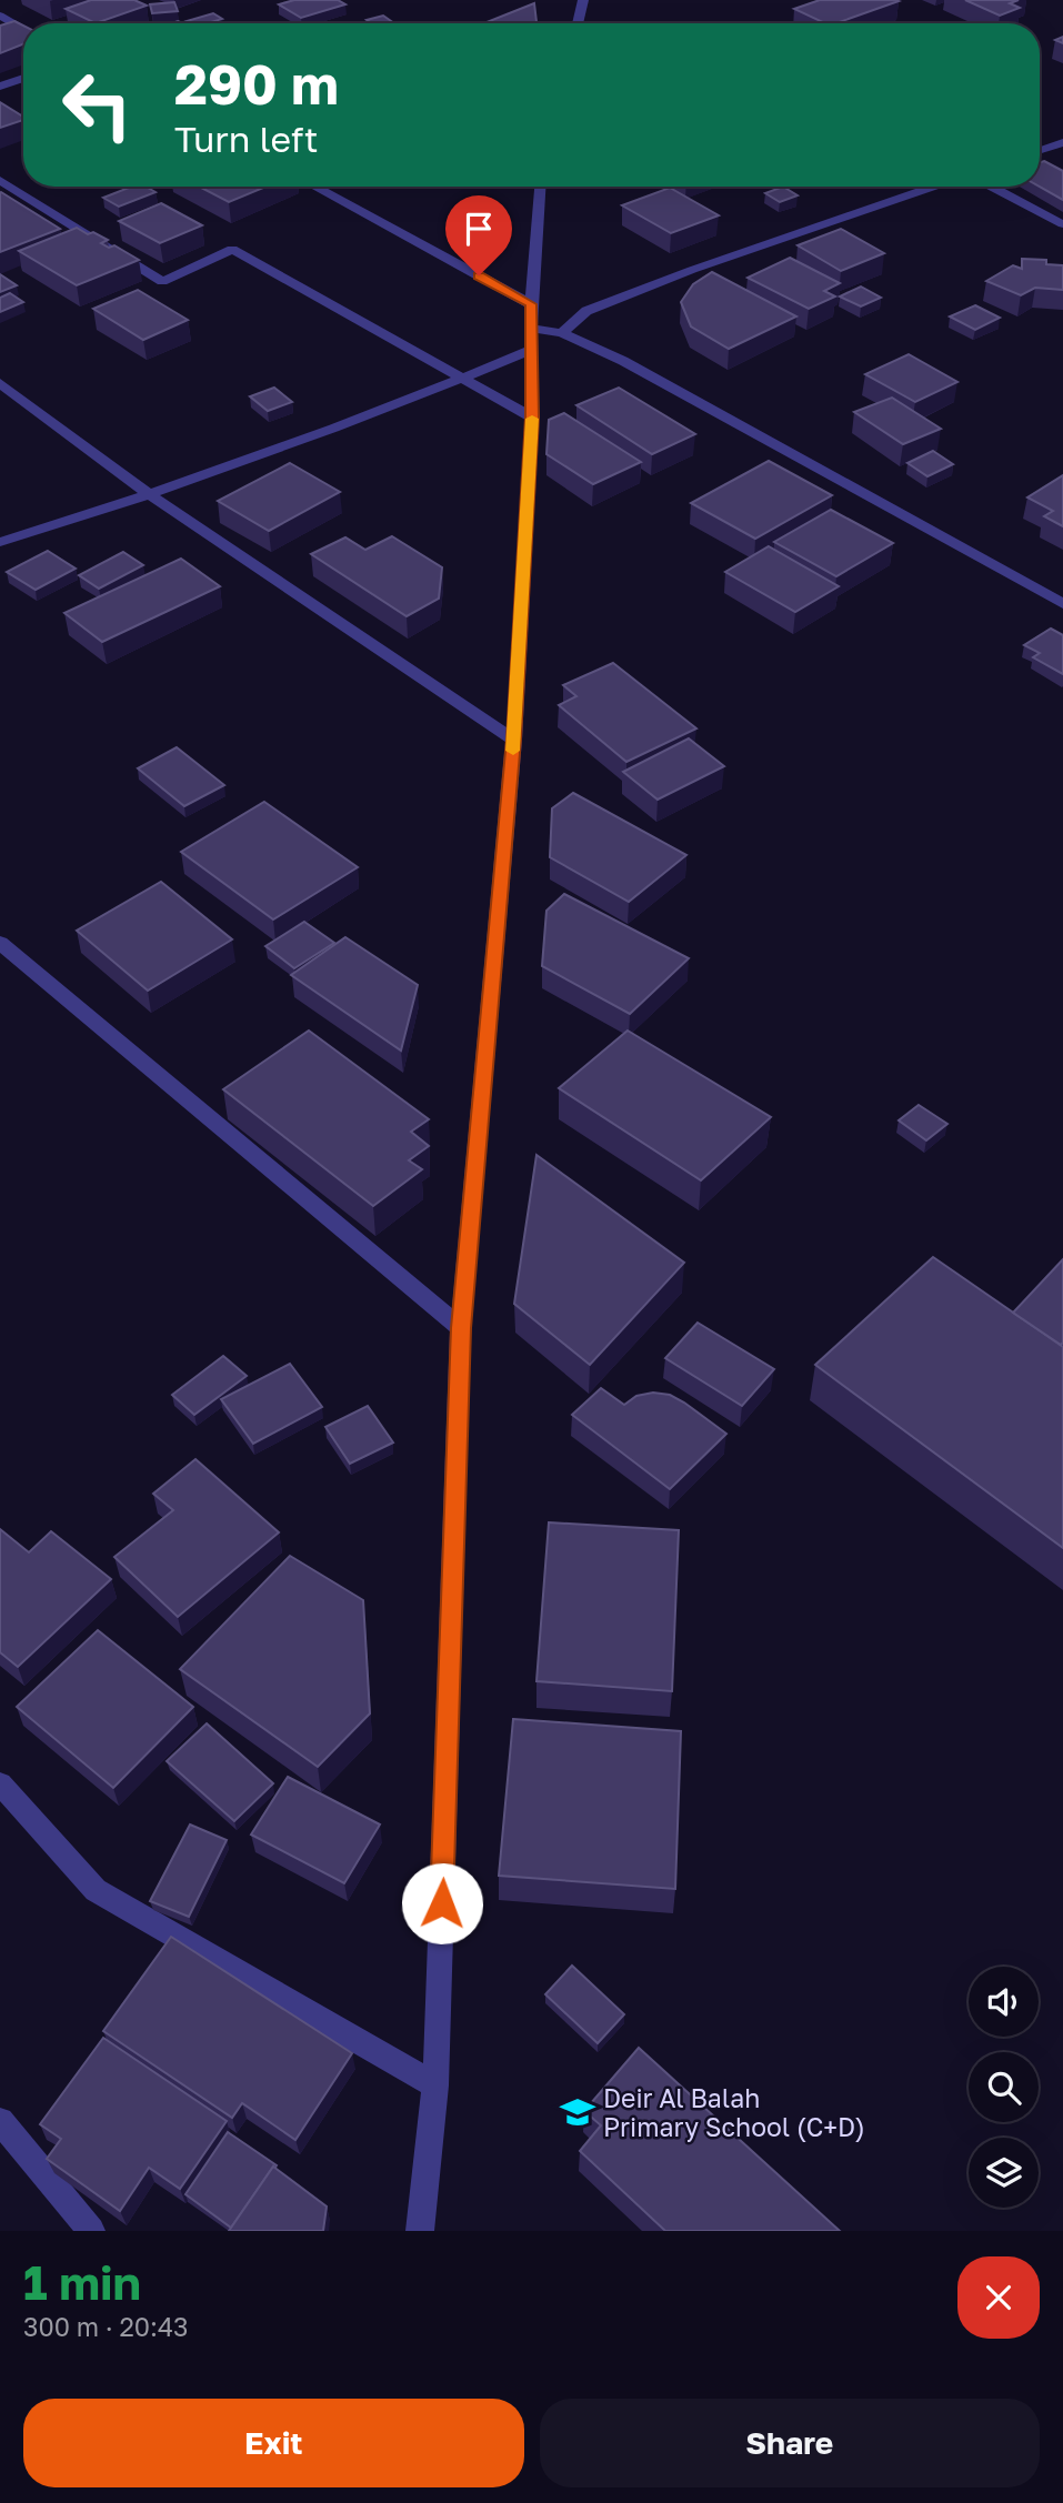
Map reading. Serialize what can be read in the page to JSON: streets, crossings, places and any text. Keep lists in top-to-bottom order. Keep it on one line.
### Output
{"places":{"school or university":["Deir Al Balah Primary School (C+D)"]},"page":{"turn":["290 m","Turn left"],"heading":["1 min","300 m · 20:43"],"buttons":["Exit","Share"]}}
